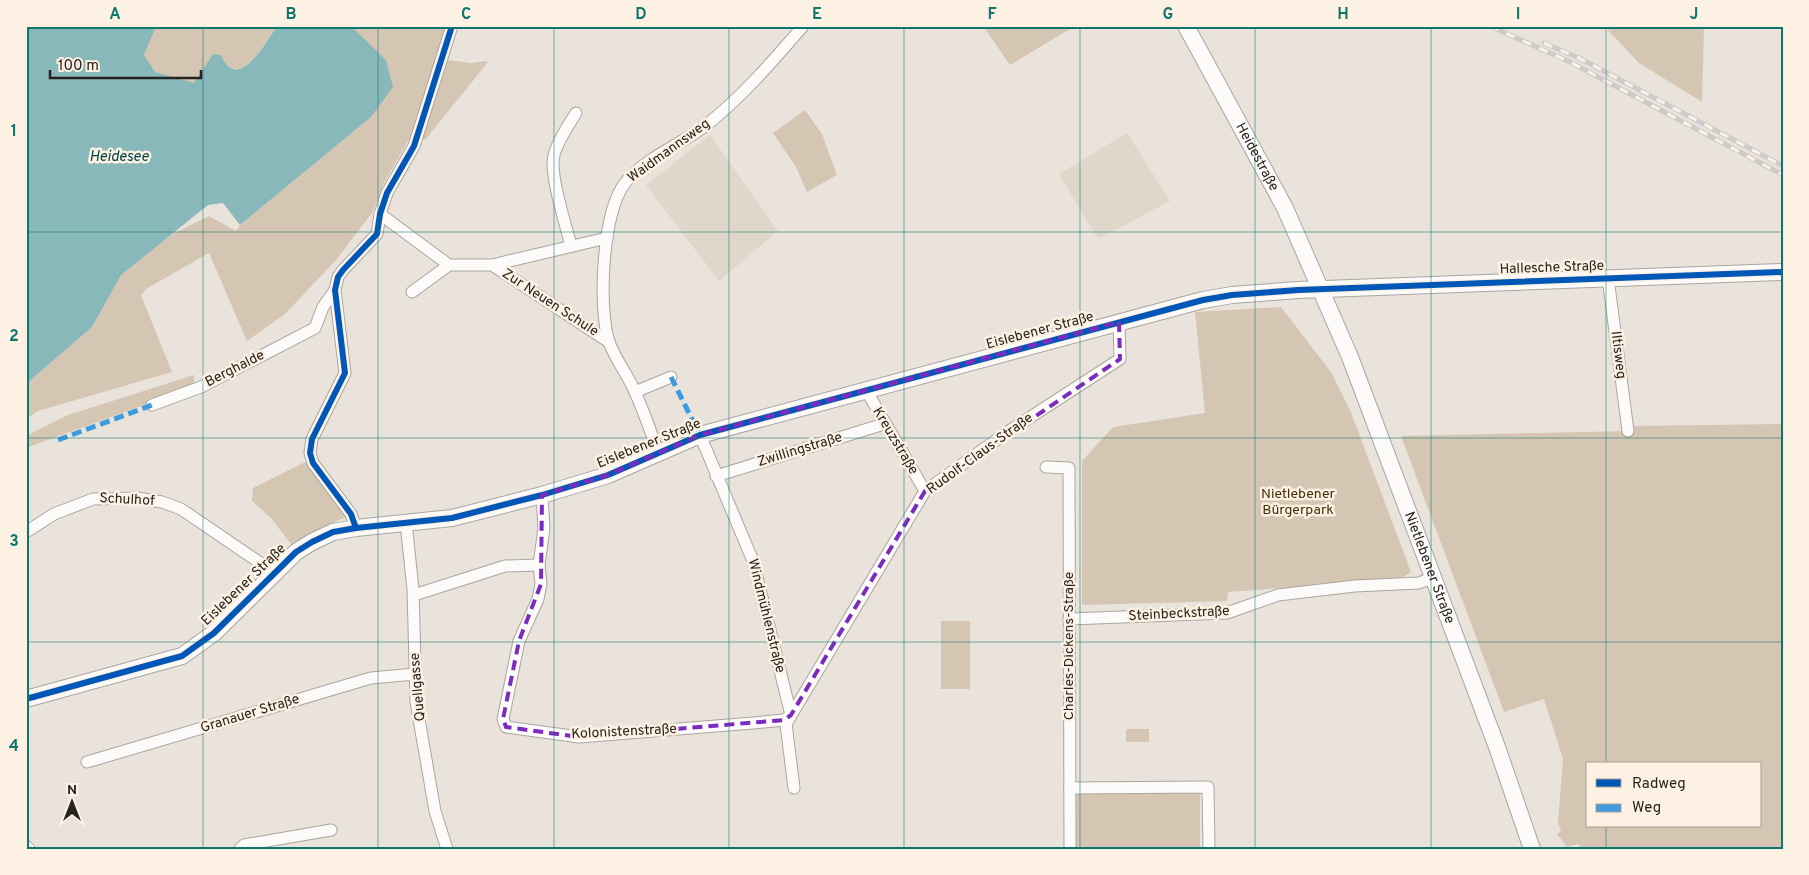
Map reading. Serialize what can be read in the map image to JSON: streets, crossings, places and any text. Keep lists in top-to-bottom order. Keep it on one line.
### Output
{"streets":{"street":["Waidmannsweg","Heidestraße","Hallesche Straße","Zur Neuen Schule","Eislebener Straße","Iltisweg","Berghalde","Kreuzstraße","Zwillingstraße","Rudolf-Claus-Straße","Schulhof","Nietlebener Straße","Steinbeckstraße","Windmühlenstraße","Charles-Dickens-Straße","Quellgasse","Granauer Straße","Kolonistenstraße"]},"crossings":[["Waidmannsweg","Zur Neuen Schule"],["Waidmannsweg","Eislebener Straße"],["Heidestraße","Hallesche Straße"],["Heidestraße","Eislebener Straße"],["Heidestraße","Nietlebener Straße"],["Hallesche Straße","Eislebener Straße"],["Hallesche Straße","Iltisweg"],["Hallesche Straße","Nietlebener Straße"],["Eislebener Straße","Kreuzstraße"],["Eislebener Straße","Rudolf-Claus-Straße"],["Eislebener Straße","Schulhof"],["Eislebener Straße","Nietlebener Straße"],["Eislebener Straße","Windmühlenstraße"],["Eislebener Straße","Quellgasse"],["Kreuzstraße","Zwillingstraße"],["Kreuzstraße","Rudolf-Claus-Straße"],["Zwillingstraße","Windmühlenstraße"],["Rudolf-Claus-Straße","Windmühlenstraße"],["Rudolf-Claus-Straße","Kolonistenstraße"],["Nietlebener Straße","Steinbeckstraße"],["Steinbeckstraße","Charles-Dickens-Straße"],["Windmühlenstraße","Kolonistenstraße"],["Quellgasse","Granauer Straße"]],"water":["Heidesee"],"parks":["Nietlebener Bürgerpark"],"legend":["Radweg","Weg"],"scale_bar":"100 m","north":"top","grid":{"columns":["A","B","C","D","E","F","G","H","I","J"],"rows":["1","2","3","4"]}}
